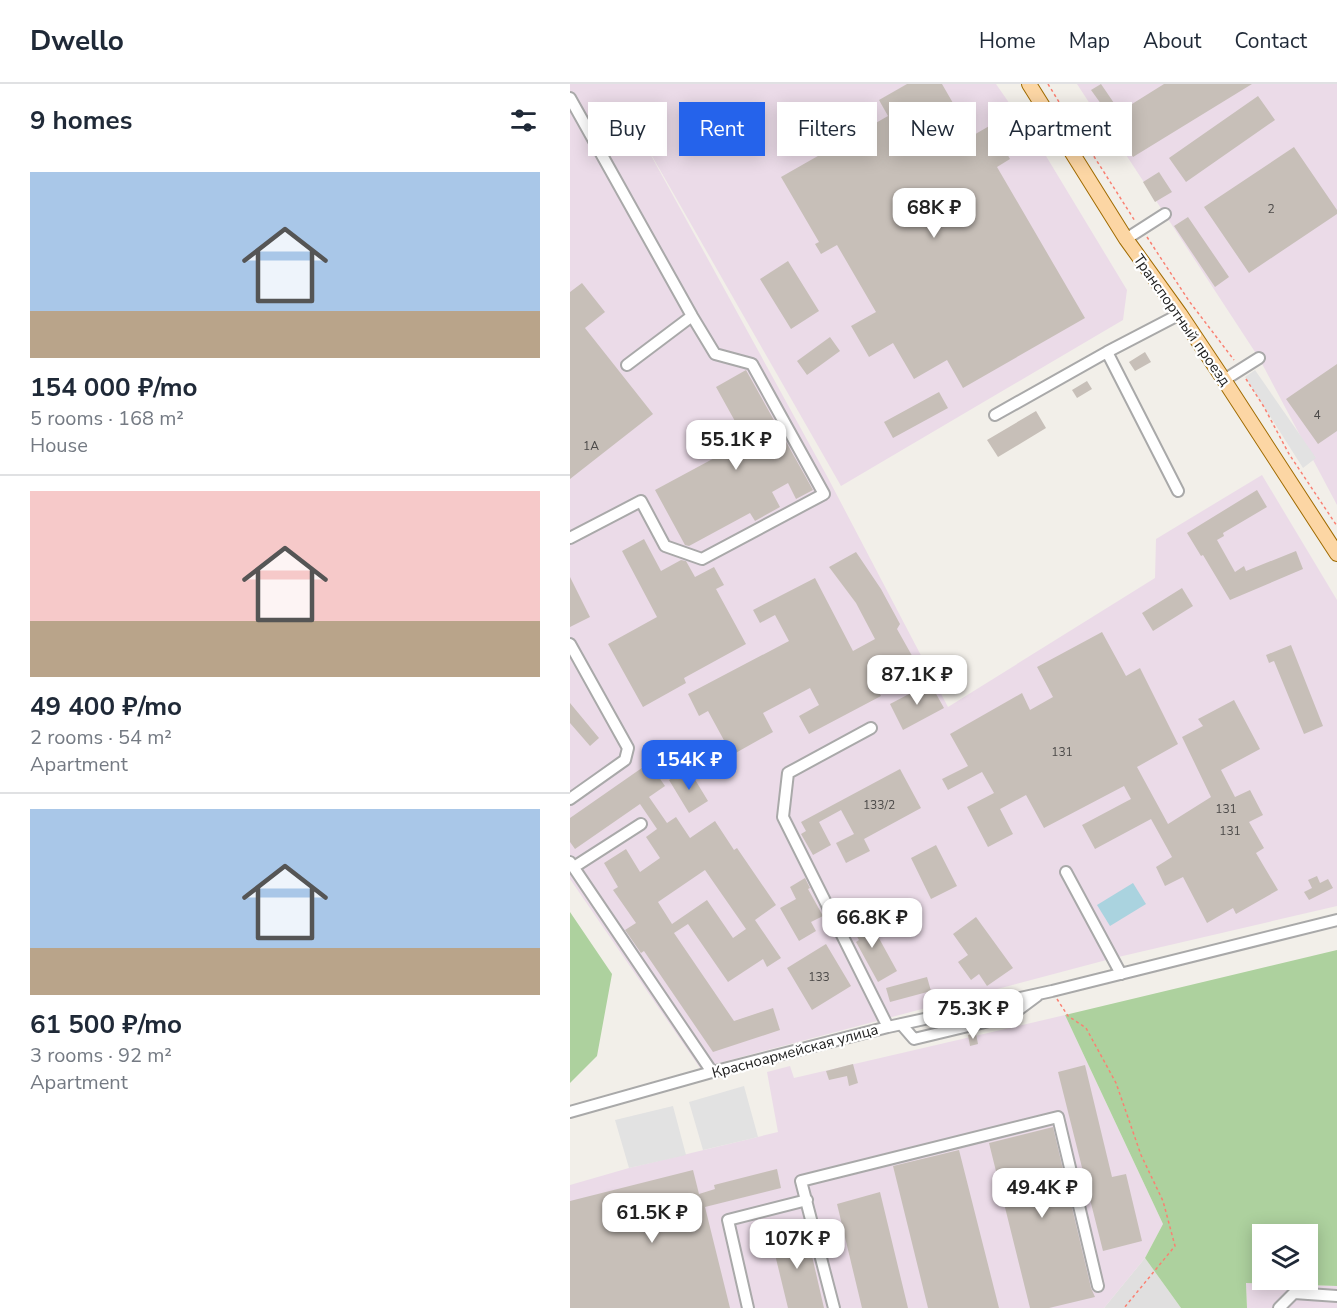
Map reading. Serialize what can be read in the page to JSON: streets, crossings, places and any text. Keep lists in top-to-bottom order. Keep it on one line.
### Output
{"streets":{"main road":["Транспортный проезд"],"street":["Красноармейская улица"]},"house_numbers":["2","4","1А","131","133/2","131","131","133"],"page":{"header":"Dwello","nav":["Home","Map","About","Contact"],"heading":"9 homes","chip":["Buy","Rent","Filters","New","Apartment"],"list":[{"name":"154 000 ₽/mo","note":"5 rooms · 168 m² · House"},{"name":"49 400 ₽/mo","note":"2 rooms · 54 m² · Apartment"},{"name":"61 500 ₽/mo","note":"3 rooms · 92 m² · Apartment"}],"price":["68K ₽","55.1K ₽","87.1K ₽","154K ₽","66.8K ₽","75.3K ₽","49.4K ₽","61.5K ₽","107K ₽"]}}
